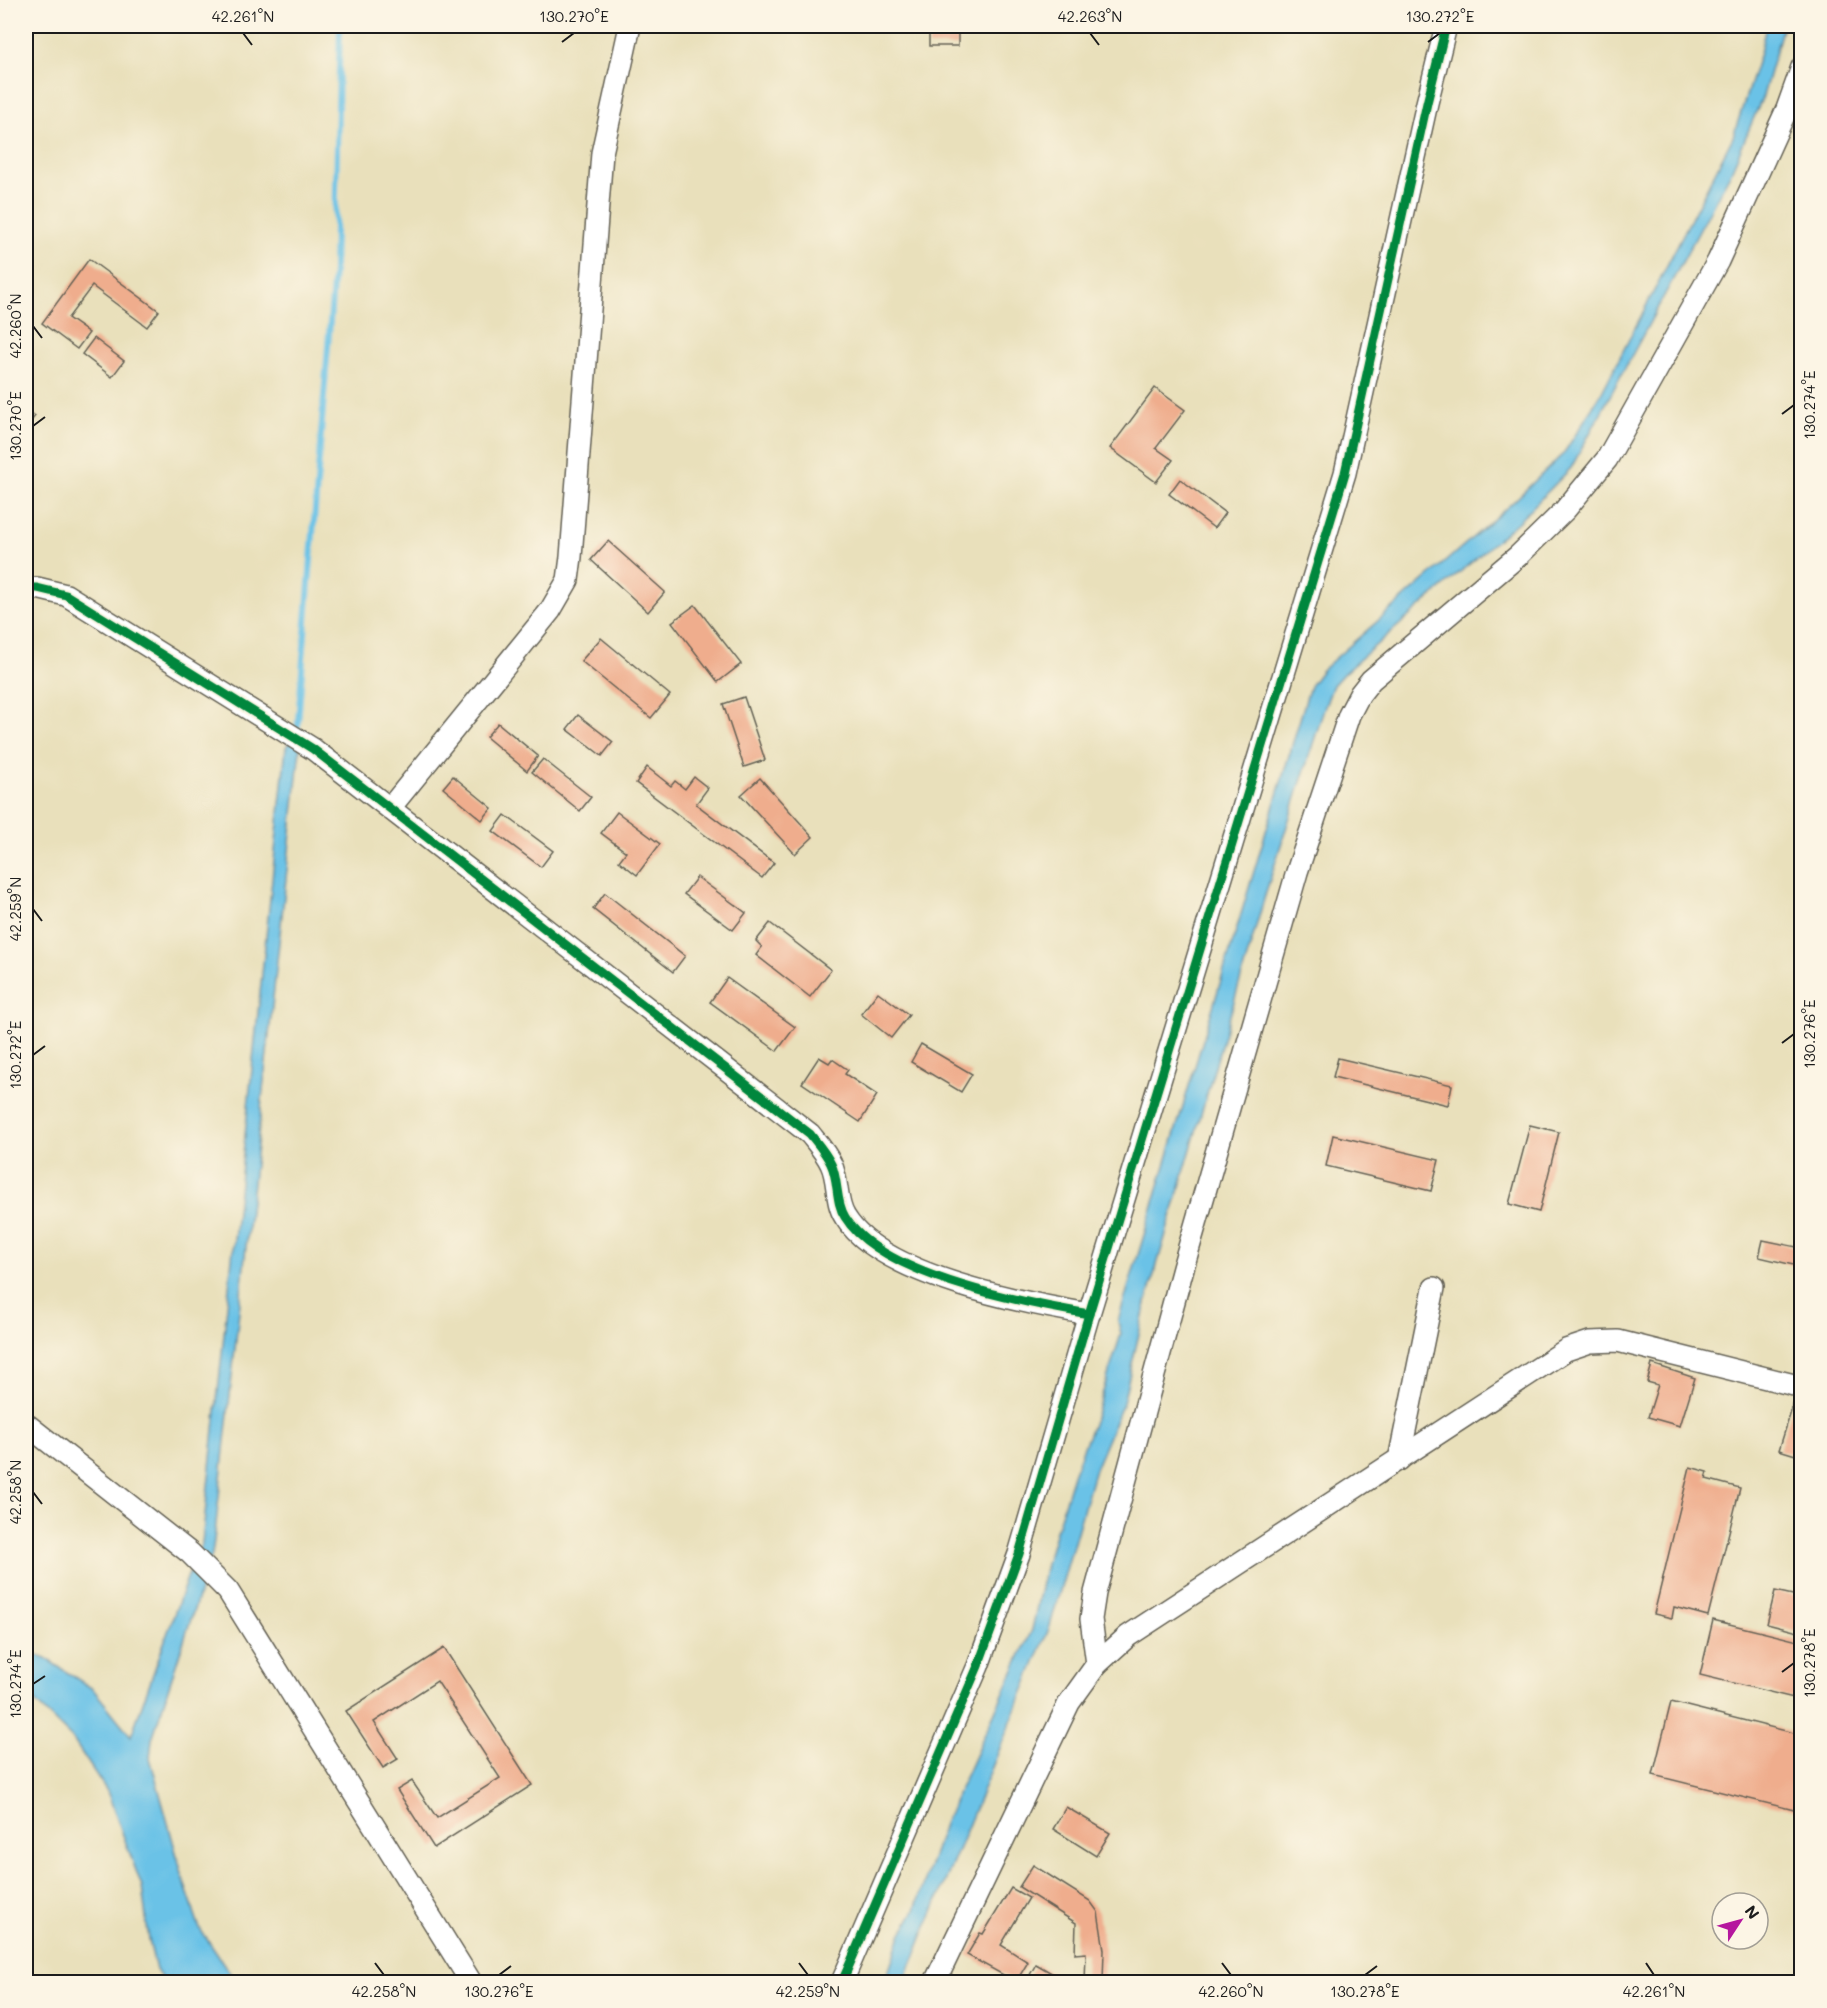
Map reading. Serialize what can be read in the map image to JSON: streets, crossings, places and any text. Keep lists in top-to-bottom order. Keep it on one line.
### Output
{"north":"top right","coordinates":["42.261°N","130.270°E","42.263°N","130.272°E","42.260°N","130.274°E","42.259°N","130.276°E","42.258°N","130.278°E"]}
